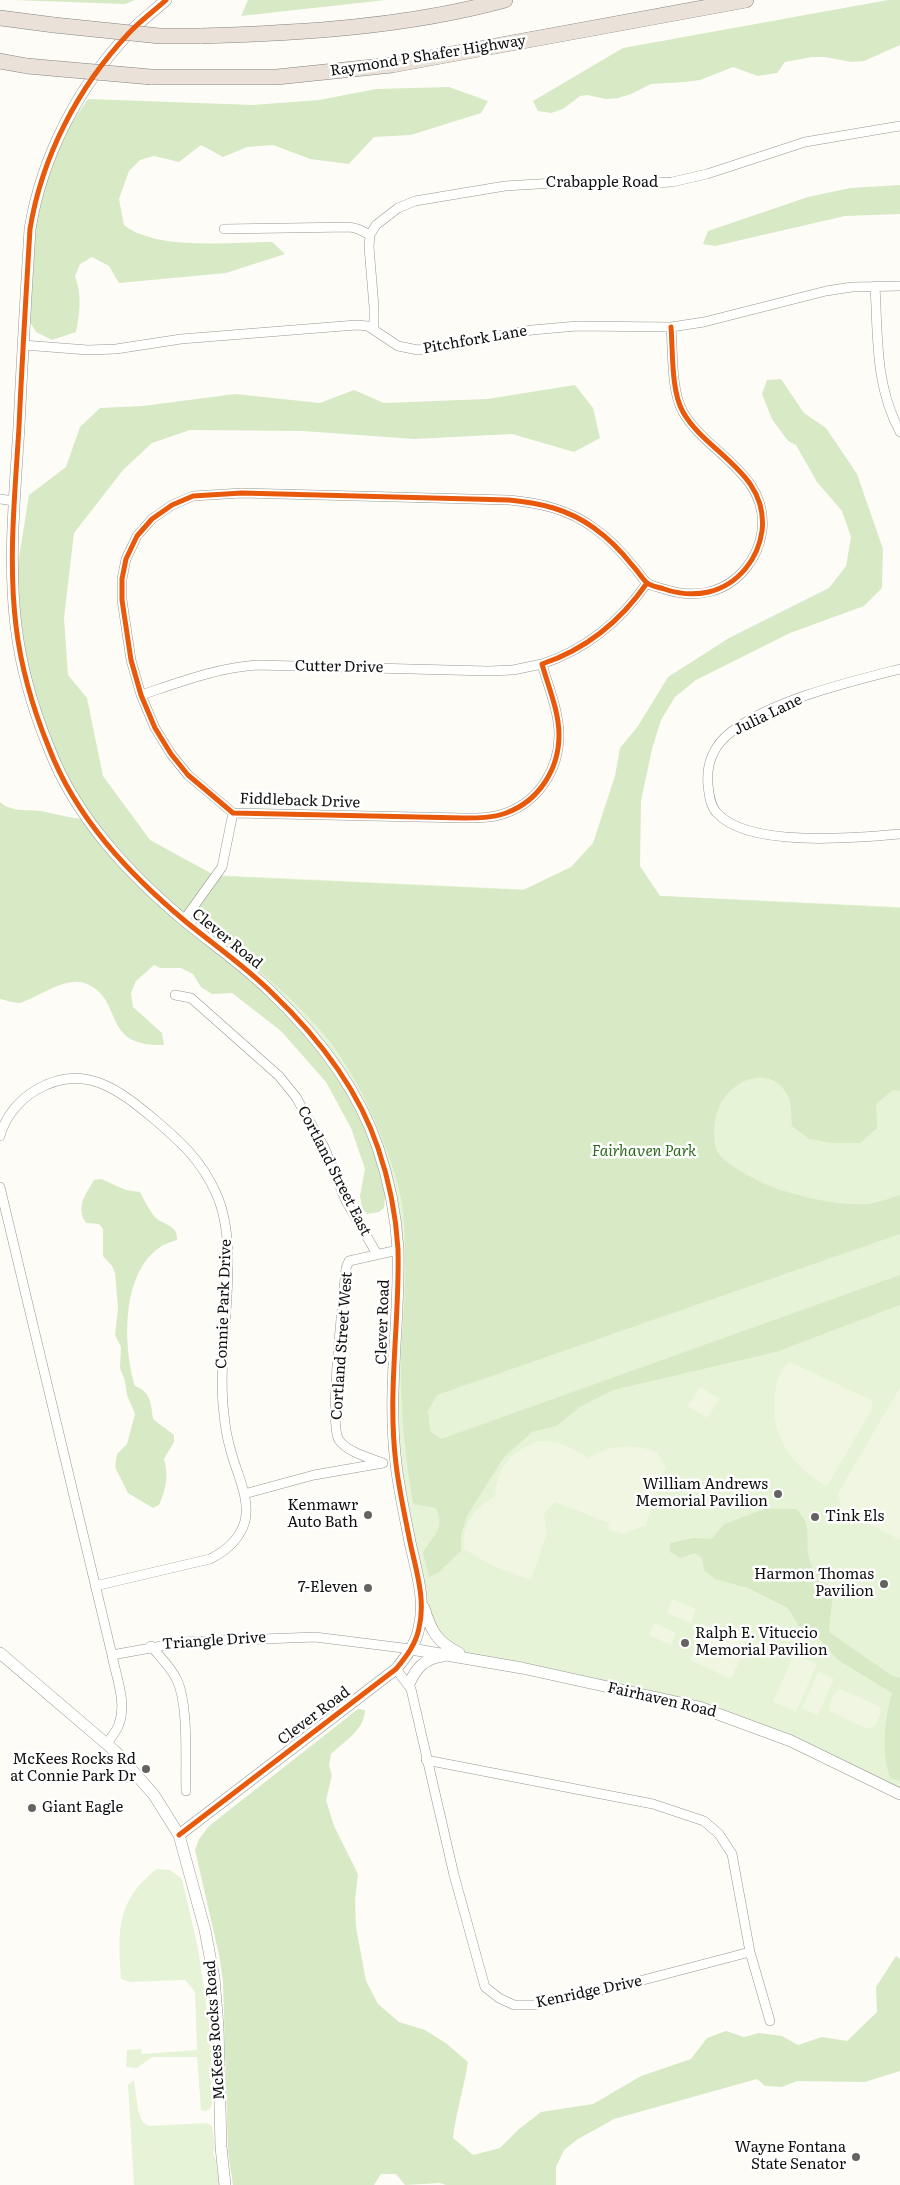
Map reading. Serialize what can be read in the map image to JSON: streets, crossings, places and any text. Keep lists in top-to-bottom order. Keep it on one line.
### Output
{"streets":{"highway":["Raymond P Shafer Highway"],"street":["Crabapple Road","Pitchfork Lane","Cutter Drive","Julia Lane","Fiddleback Drive","Clever Road","Cortland Street East","Connie Park Drive","Cortland Street West","Triangle Drive","Fairhaven Road","Kenridge Drive","McKees Rocks Road"]},"crossings":[["Pitchfork Lane","Clever Road"],["Cutter Drive","Fiddleback Drive"],["Fiddleback Drive","Clever Road"],["Clever Road","Cortland Street West"],["Clever Road","Triangle Drive"],["Clever Road","Fairhaven Road"],["Clever Road","Kenridge Drive"],["Clever Road","McKees Rocks Road"],["Cortland Street East","Cortland Street West"],["Triangle Drive","Fairhaven Road"]],"parks":["Fairhaven Park"],"places":["William Andrews Memorial Pavilion","Kenmawr Auto Bath","Tink Els","Harmon Thomas Pavilion","7-Eleven","Ralph E. Vituccio Memorial Pavilion","McKees Rocks Rd at Connie Park Dr","Giant Eagle","Wayne Fontana State Senator"]}
